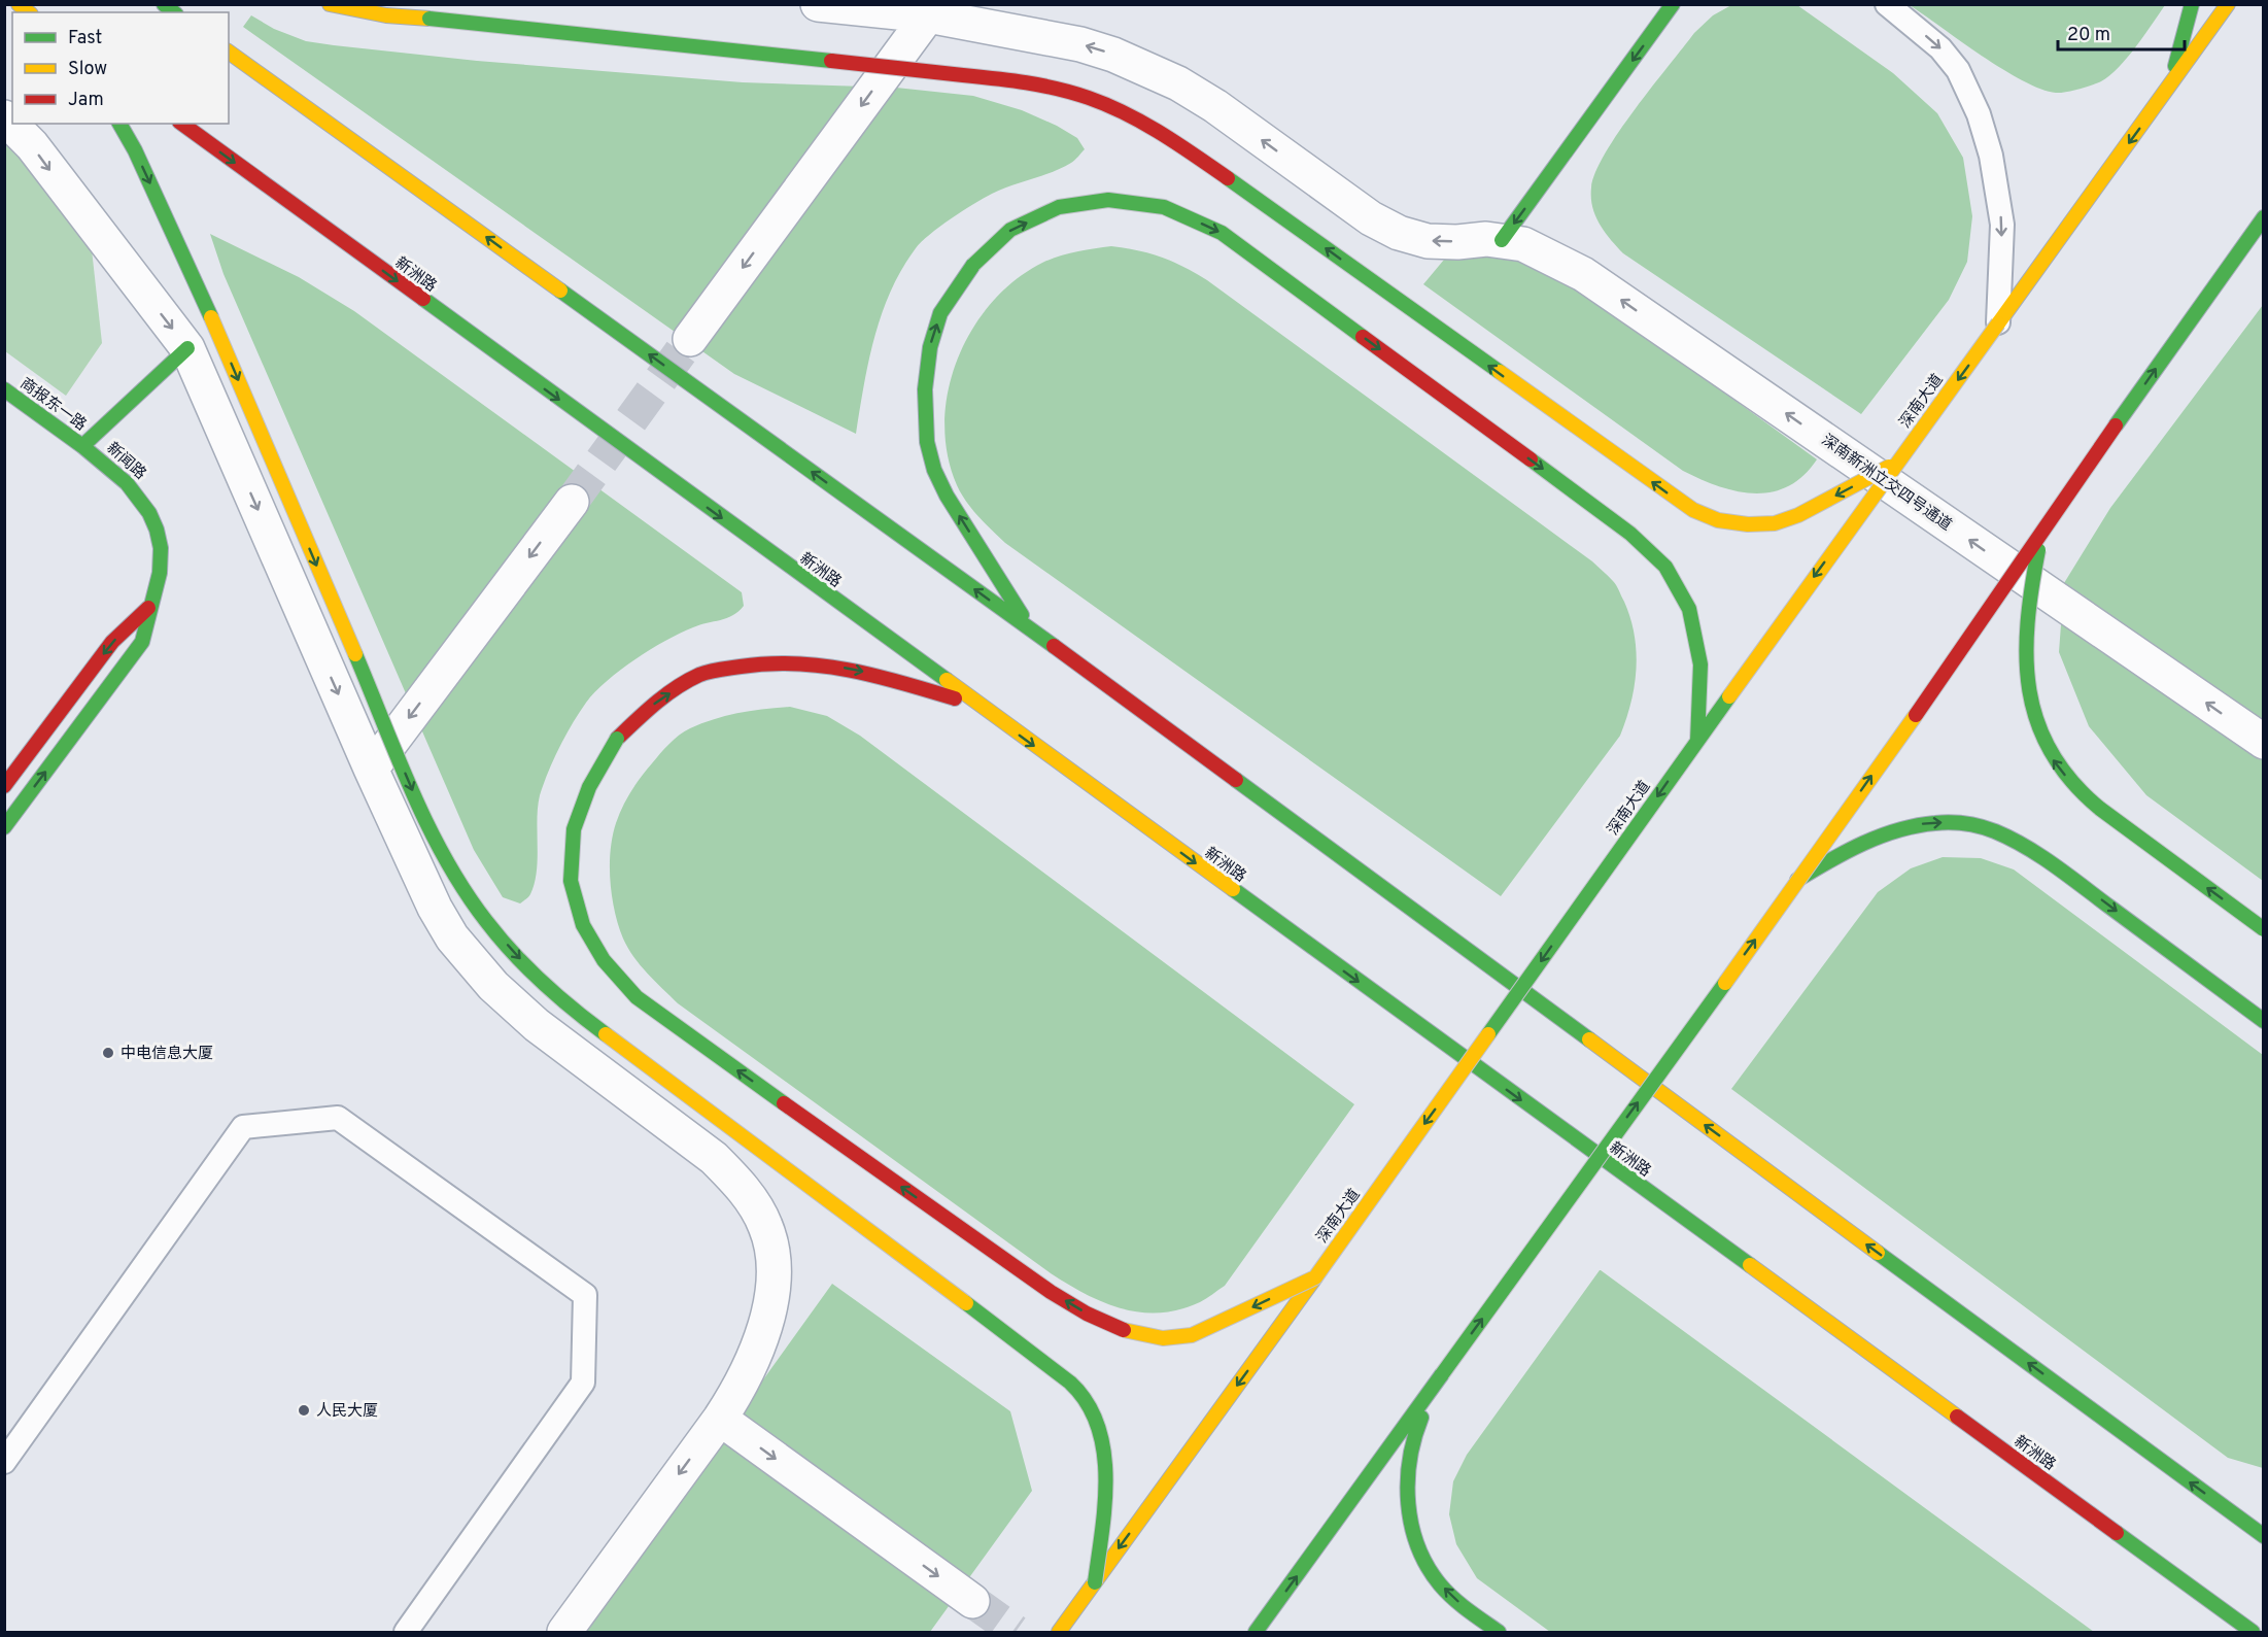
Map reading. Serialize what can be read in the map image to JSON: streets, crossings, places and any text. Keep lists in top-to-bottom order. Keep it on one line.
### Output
{"streets":{"main road":["新洲路","深南大道","商报东一路","新闻路"],"street":["深南新洲立交四号通道"]},"crossings":[["商报东一路","新闻路"]],"one_way":["深南大道","深南新洲立交四号通道"],"places":["中电信息大厦","人民大厦"],"legend":["Fast","Slow","Jam"],"scale_bar":"20 m"}
